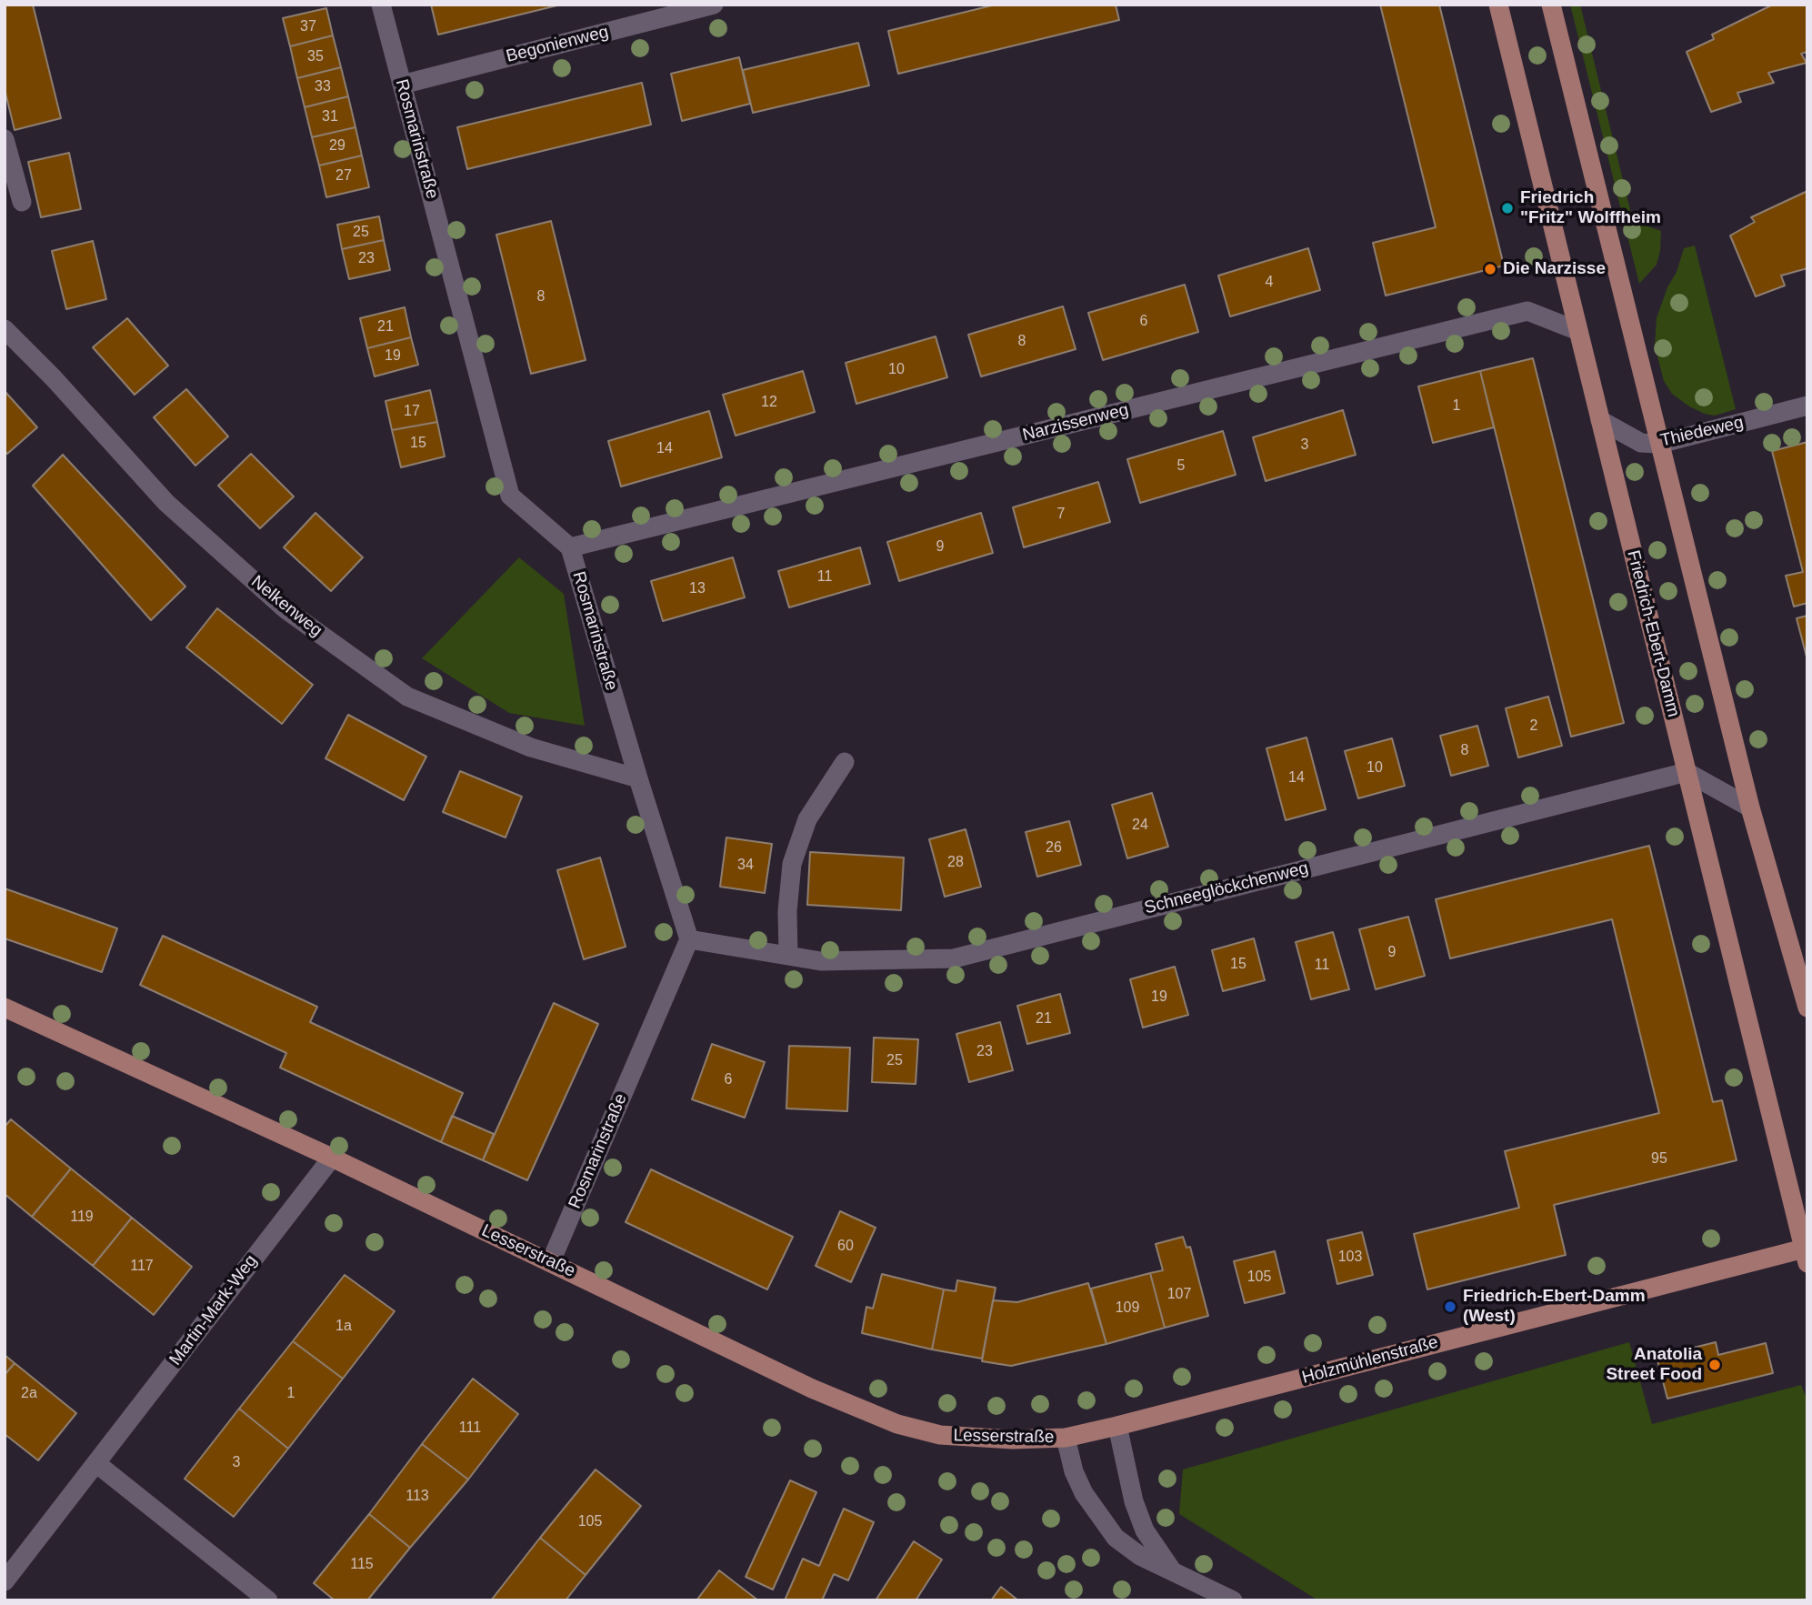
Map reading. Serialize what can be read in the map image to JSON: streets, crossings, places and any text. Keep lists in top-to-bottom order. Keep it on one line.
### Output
{"streets":{"main road":["Friedrich-Ebert-Damm","Lesserstraße","Holzmühlenstraße"],"street":["Begonienweg","Rosmarinstraße","Narzissenweg","Thiedeweg","Nelkenweg","Schneeglöckchenweg","Martin-Mark-Weg"]},"crossings":[["Begonienweg","Rosmarinstraße"],["Rosmarinstraße","Narzissenweg"],["Rosmarinstraße","Nelkenweg"],["Rosmarinstraße","Schneeglöckchenweg"],["Rosmarinstraße","Lesserstraße"],["Narzissenweg","Friedrich-Ebert-Damm"],["Thiedeweg","Friedrich-Ebert-Damm"],["Friedrich-Ebert-Damm","Schneeglöckchenweg"],["Friedrich-Ebert-Damm","Holzmühlenstraße"],["Lesserstraße","Martin-Mark-Weg"],["Lesserstraße","Holzmühlenstraße"]],"places":["Friedrich \"Fritz\" Wolffheim","Die Narzisse","Friedrich-Ebert-Damm (West)","Anatolia Street Food"],"house_numbers":["37","35","33","31","29","27","25","23","4","8","6","21","8","19","10","12","1","17","15","3","14","5","7","9","11","13","2","8","10","14","24","26","28","34","9","15","11","19","21","23","25","6","95","119","60","103","117","105","107","109","1a","2a","1","111","3","113","105","115"]}
